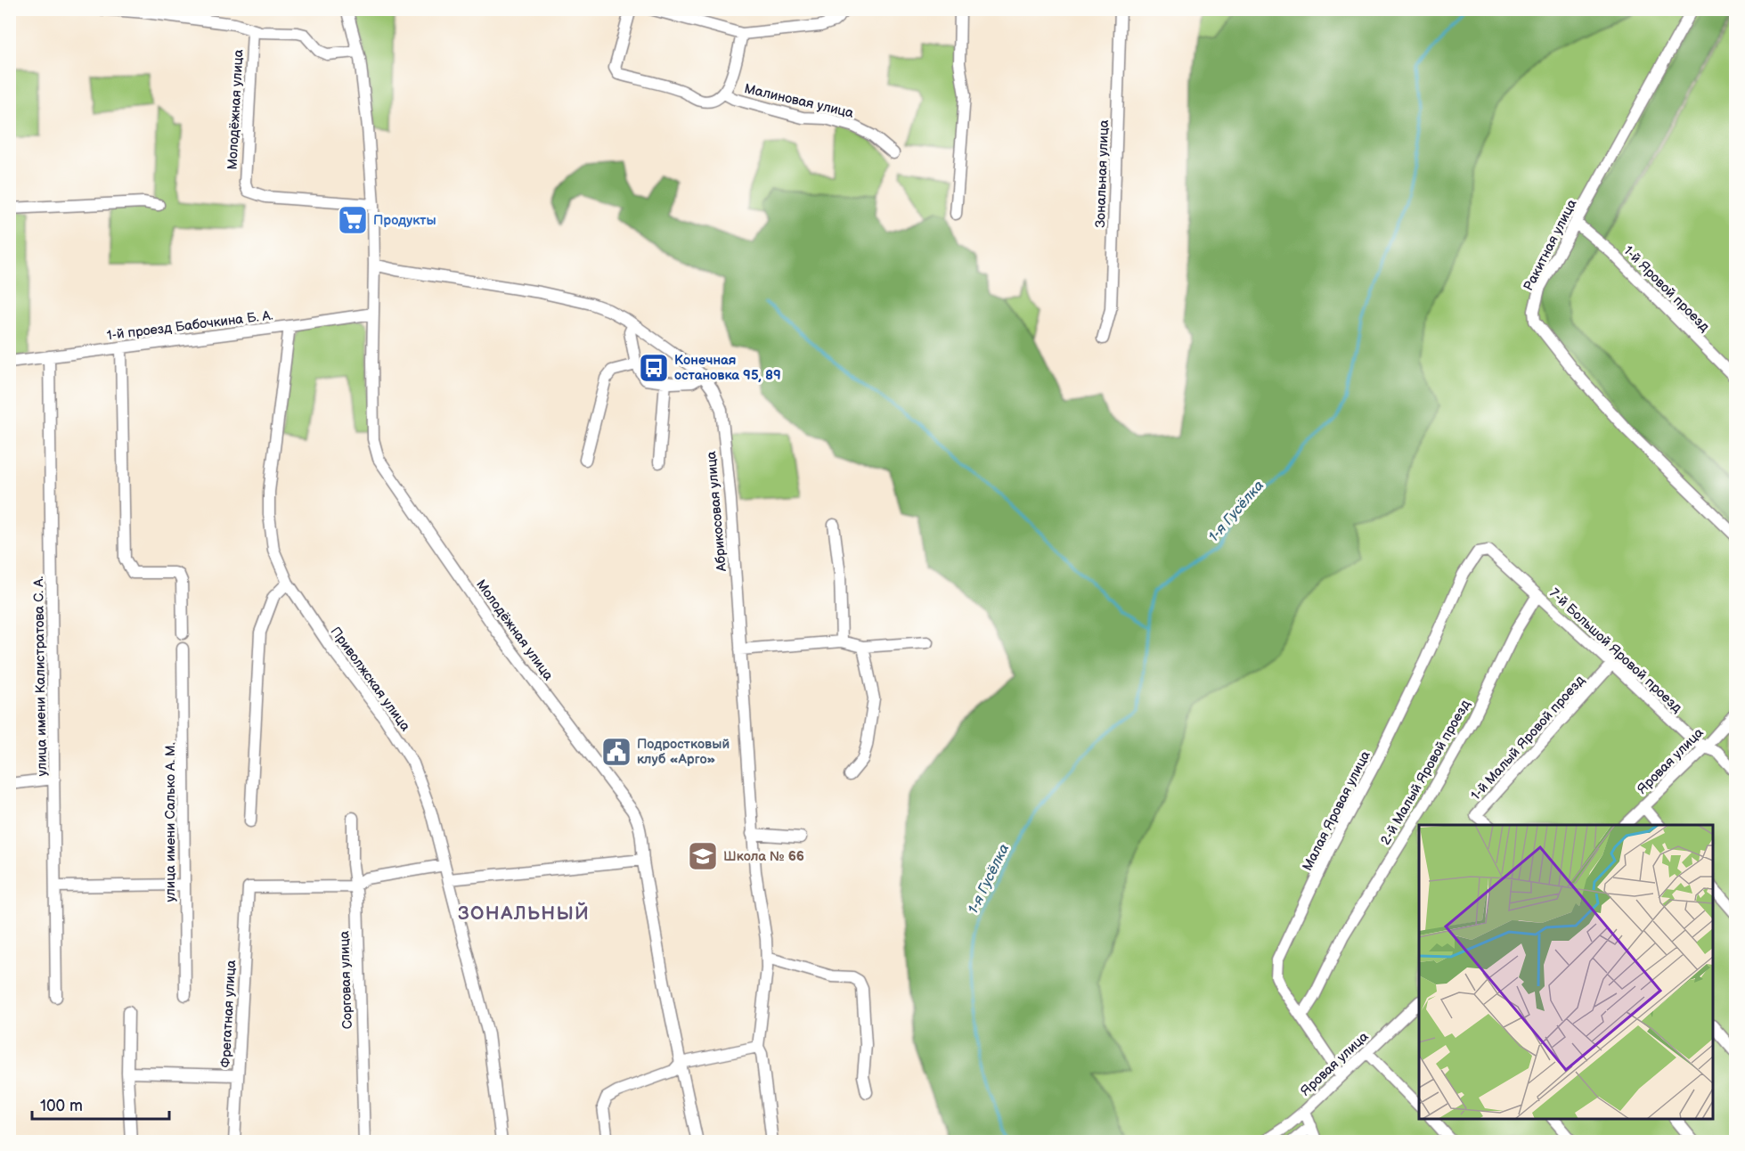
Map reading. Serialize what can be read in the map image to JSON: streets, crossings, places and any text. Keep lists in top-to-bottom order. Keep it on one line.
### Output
{"streets":{"street":["Малиновая улица","Молодёжная улица","Зональная улица","Ракитная улица","1-й Яровой проезд","1-й проезд Бабочкина Б. А.","Абрикосовая улица","7-й Большой Яровой проезд","улица имени Калистратова С. А.","Приволжская улица","1-й Малый Яровой проезд","Яровая улица","2-й Малый Яровой проезд","Малая Яровая улица","улица имени Салько А. М.","Сорговая улица","Фрегатная улица"]},"crossings":[["Молодёжная улица","1-й проезд Бабочкина Б. А."],["Молодёжная улица","Абрикосовая улица"],["Ракитная улица","1-й Яровой проезд"],["1-й проезд Бабочкина Б. А.","улица имени Калистратова С. А."],["1-й проезд Бабочкина Б. А.","Приволжская улица"],["7-й Большой Яровой проезд","1-й Малый Яровой проезд"],["7-й Большой Яровой проезд","Яровая улица"],["7-й Большой Яровой проезд","2-й Малый Яровой проезд"],["7-й Большой Яровой проезд","Малая Яровая улица"],["Яровая улица","Малая Яровая улица"],["2-й Малый Яровой проезд","Малая Яровая улица"],["Сорговая улица","Фрегатная улица"]],"districts":["ЗОНАЛЬНЫЙ"],"water":["1-я Гусёлка"],"places":{"supermarket":["Продукты"],"bus stop":["Конечная остановка 95, 89"],"public building":["Подростковый клуб «Арго»"],"school or university":["Школа № 66"]},"scale_bar":"100 m"}
